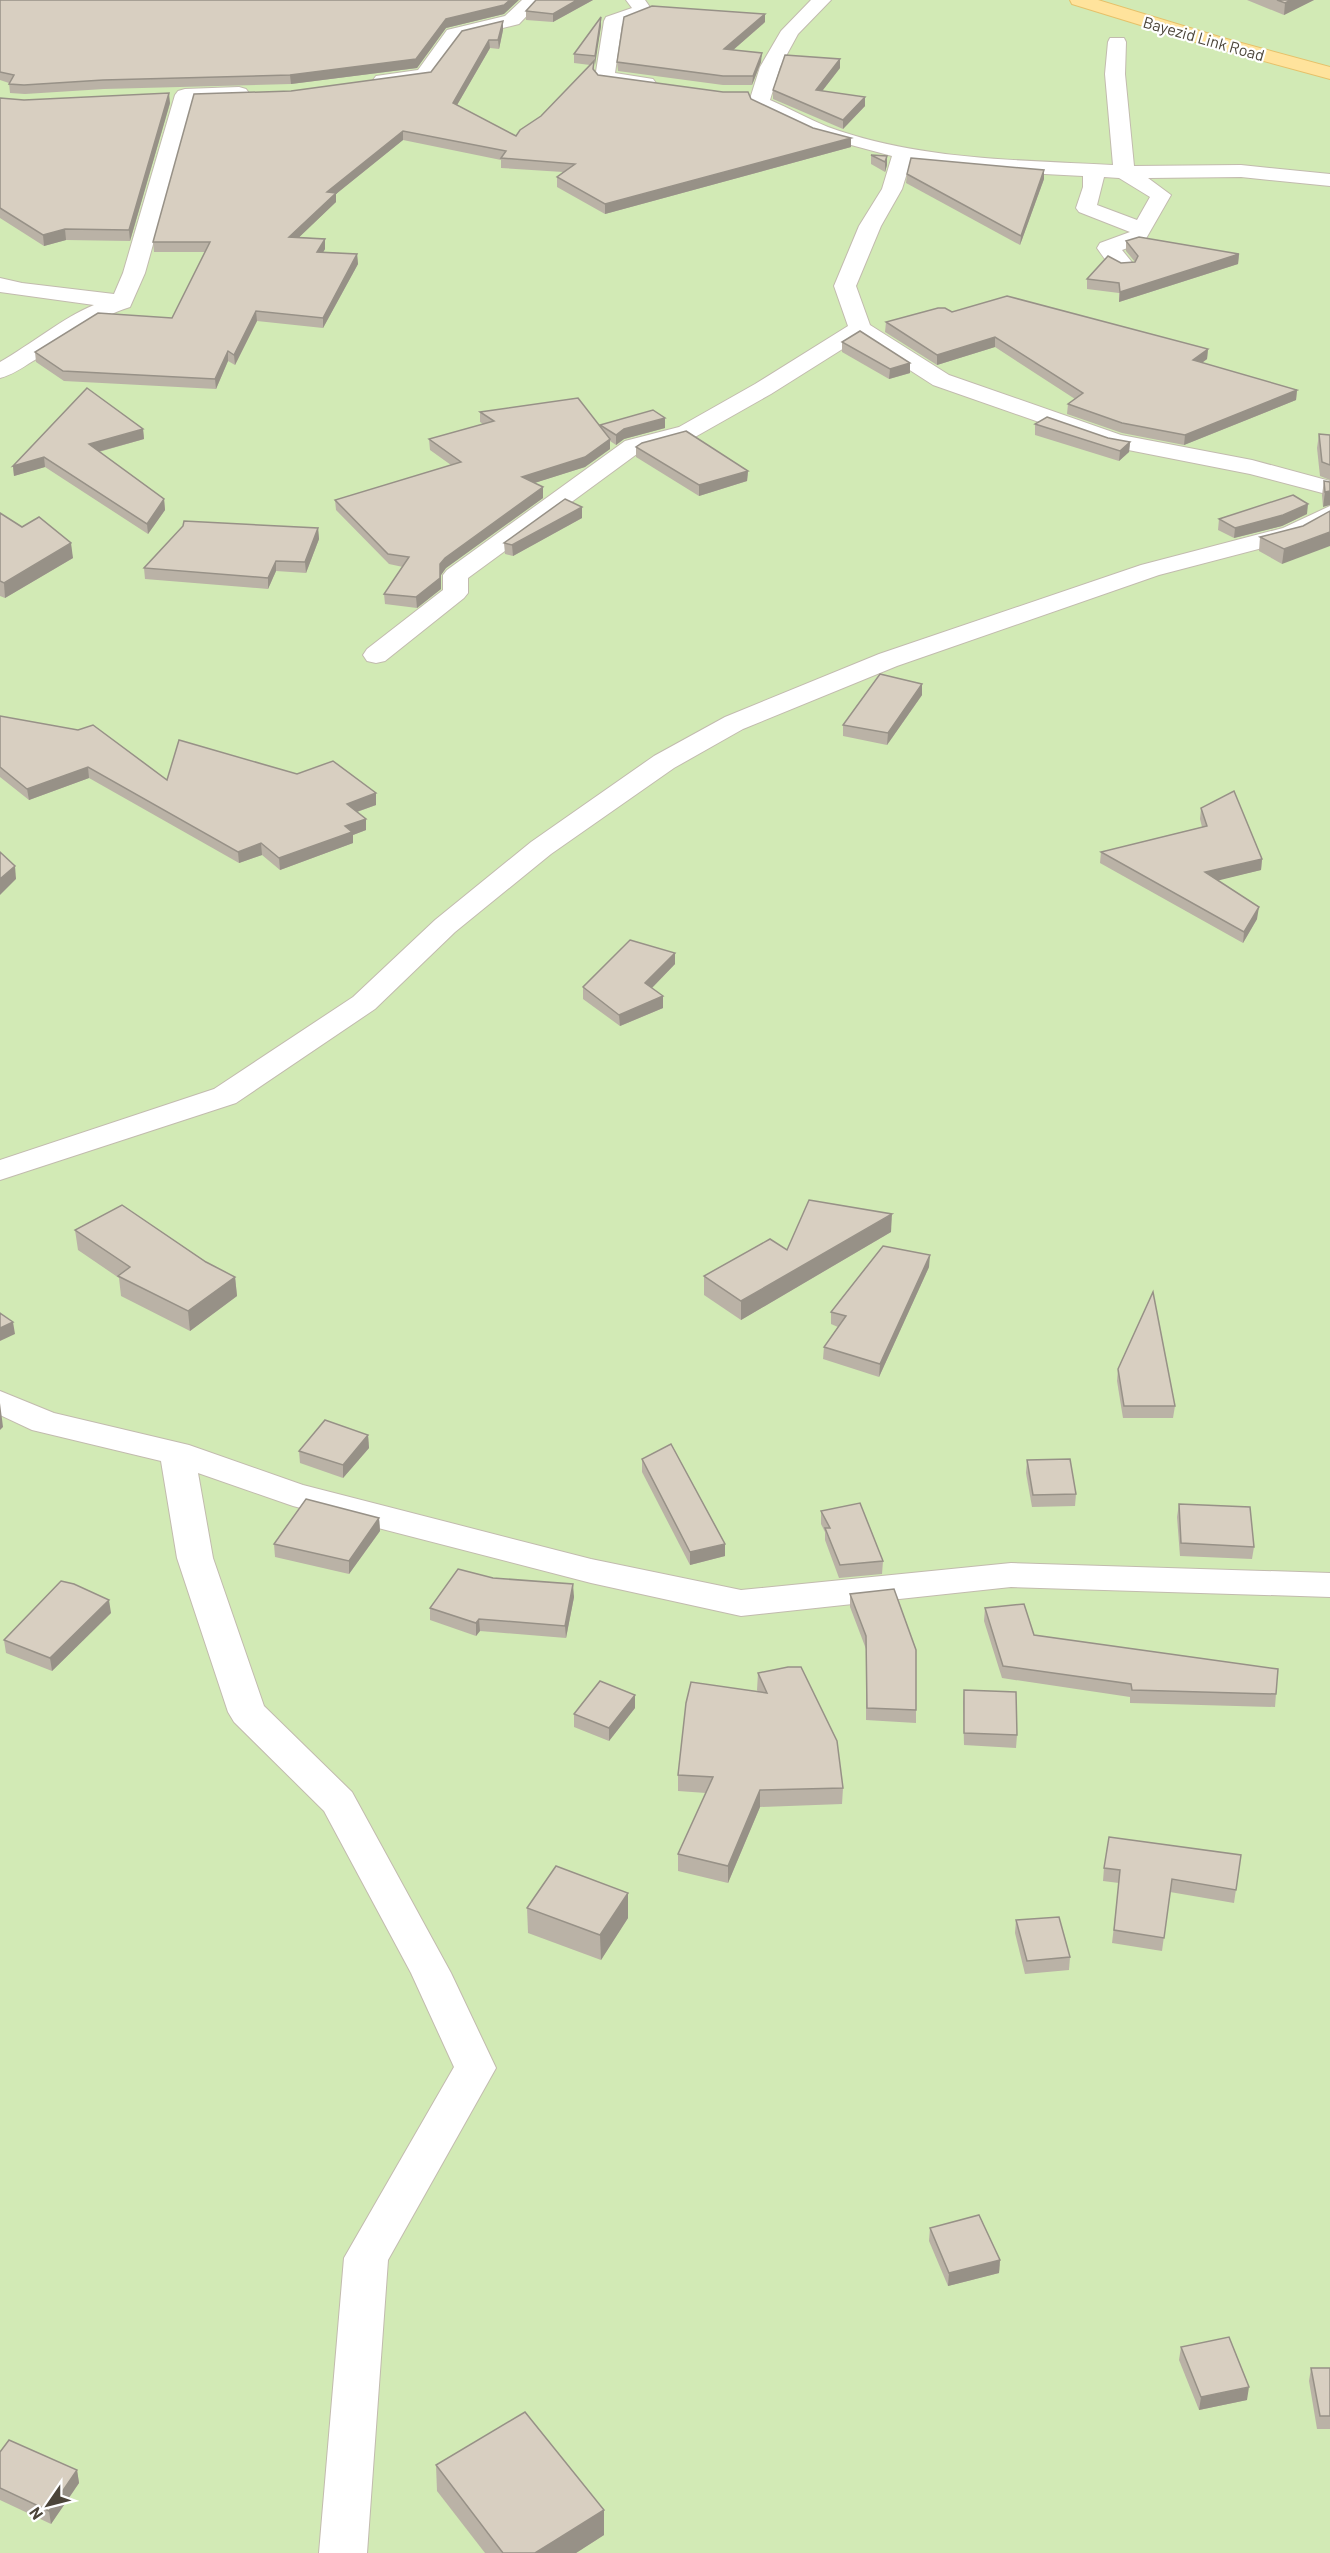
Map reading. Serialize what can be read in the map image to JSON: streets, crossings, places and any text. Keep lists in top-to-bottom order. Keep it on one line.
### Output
{"streets":{"main road":["Bayezid Link Road"]},"north":"bottom left"}
